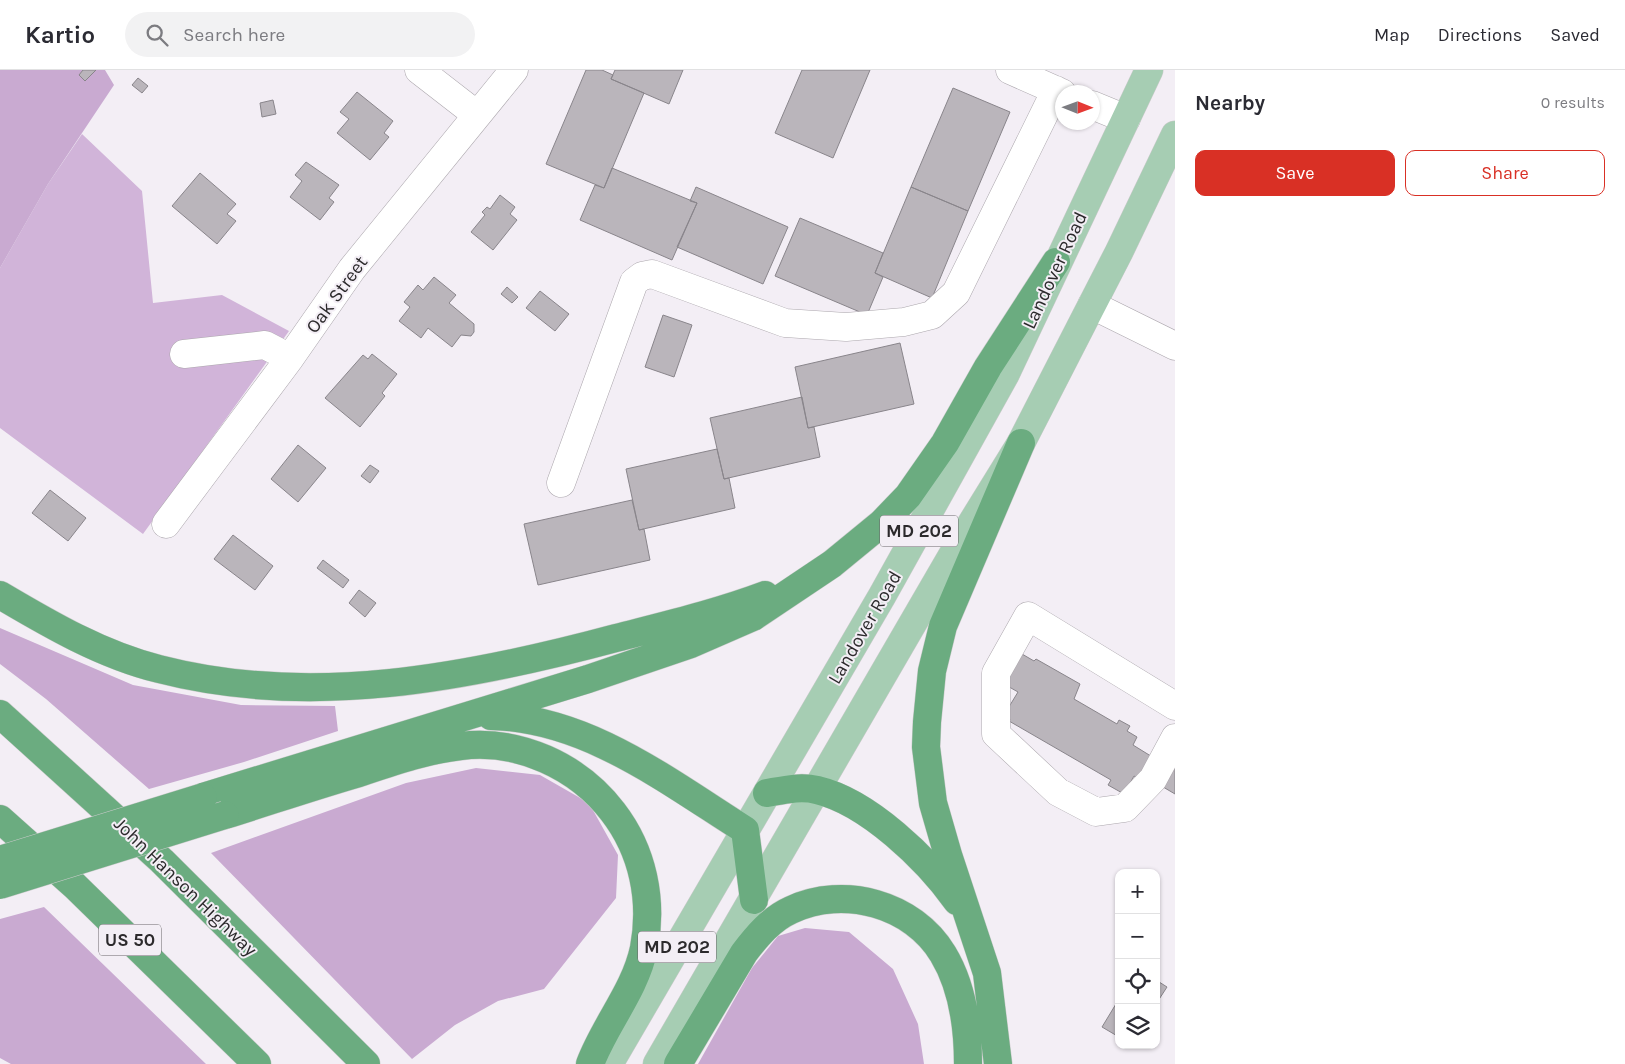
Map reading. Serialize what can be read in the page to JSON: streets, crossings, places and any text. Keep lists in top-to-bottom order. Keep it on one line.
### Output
{"streets":{"highway":["John Hanson Highway","US 50"],"main road":["Landover Road","MD 202"],"street":["Oak Street"]},"north":"right","page":{"header":"Kartio","search":"Search here","nav":["Map","Directions","Saved"],"heading":["Nearby","0 results"],"buttons":["Save","Share"],"map_buttons":["+","−"]}}
